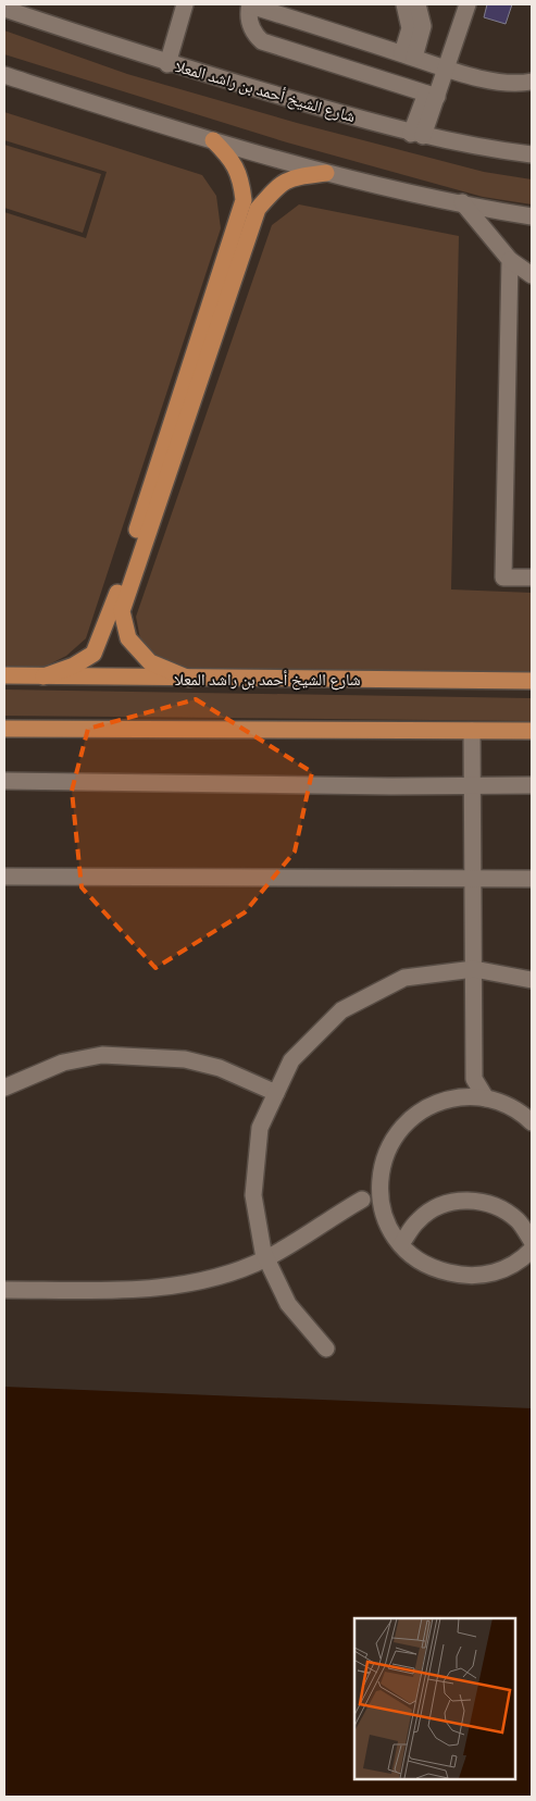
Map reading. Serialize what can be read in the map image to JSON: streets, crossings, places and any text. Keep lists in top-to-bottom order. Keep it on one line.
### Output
{"streets":{"main road":["شارع الشيخ أحمد بن راشد المعلا"]}}
